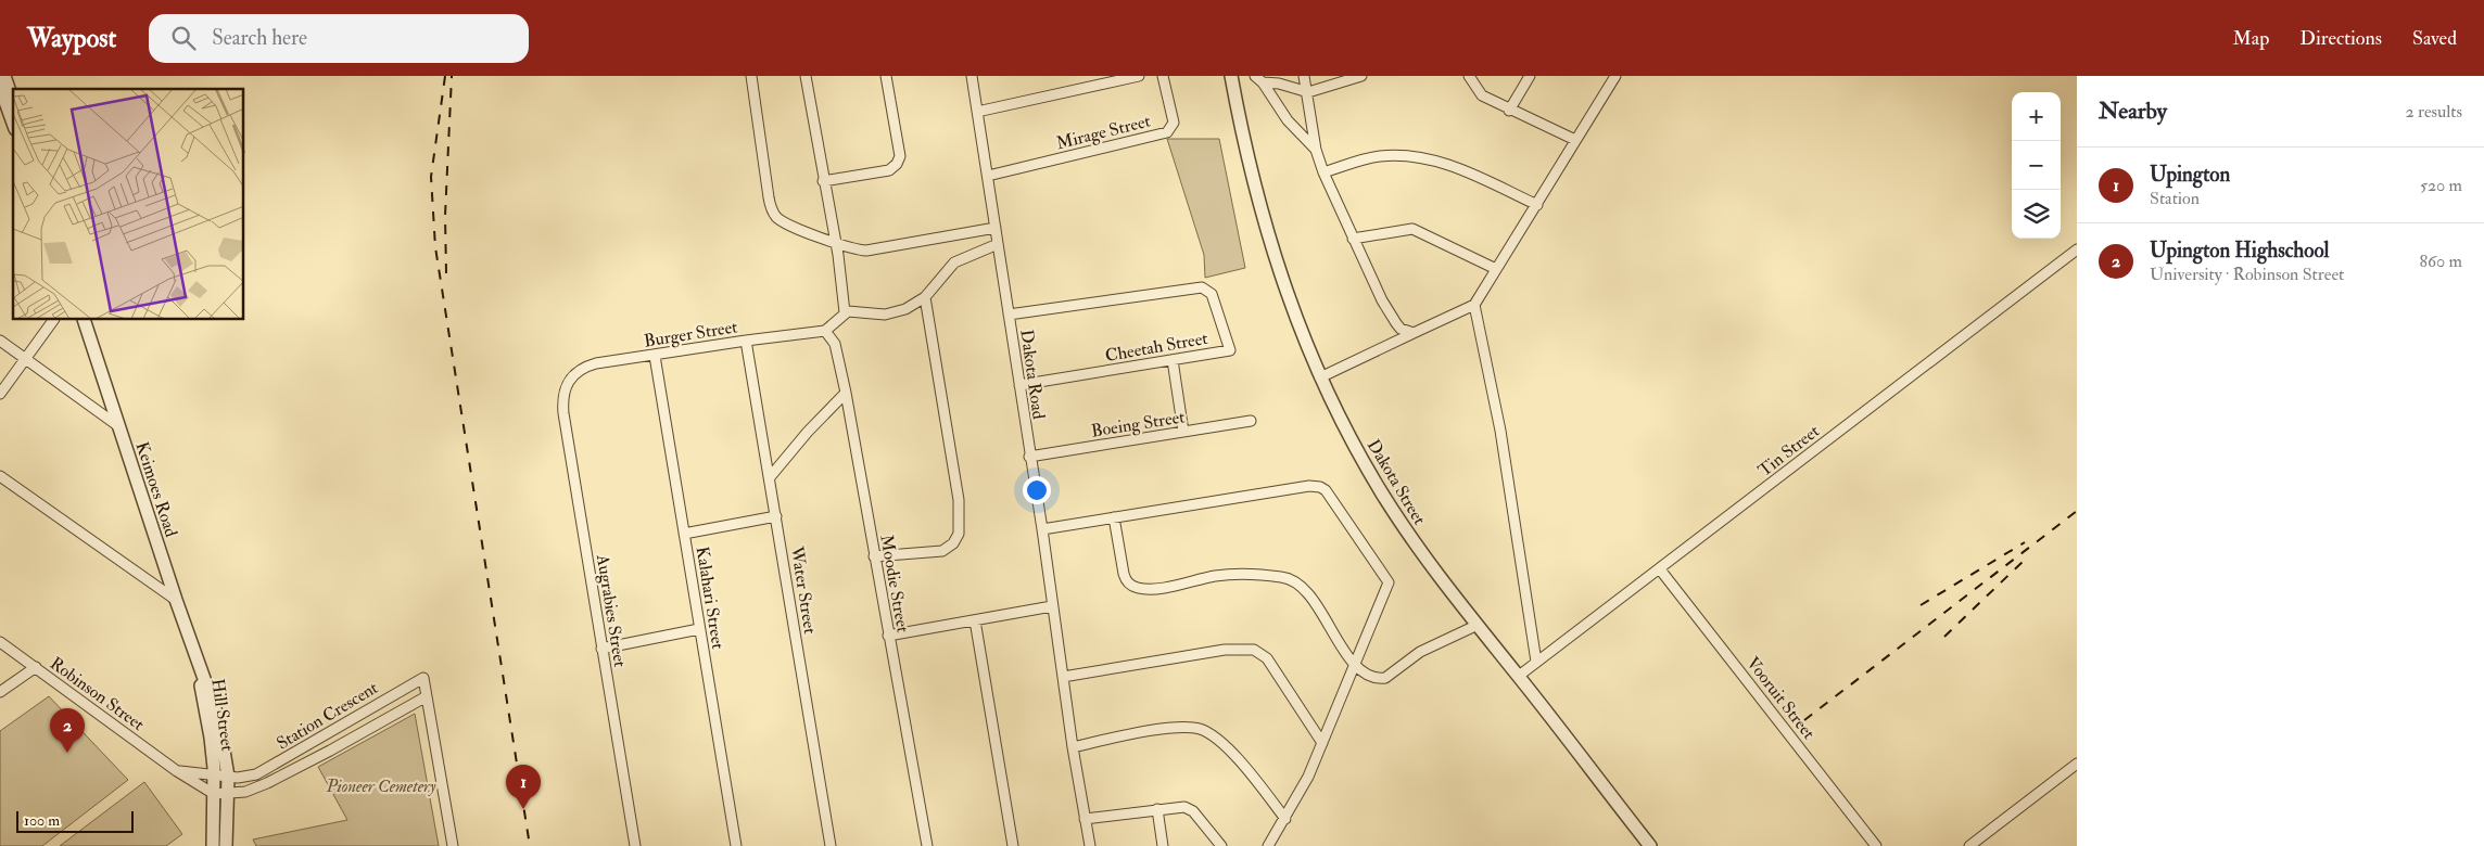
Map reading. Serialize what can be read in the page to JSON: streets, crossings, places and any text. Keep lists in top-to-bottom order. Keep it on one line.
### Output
{"streets":{"street":["Mirage Street","Burger Street","Cheetah Street","Dakota Road","Boeing Street","Tin Street","Dakota Street","Keimoes Road","Moodie Street","Water Street","Kalahari Street","Augrabies Street","Robinson Street","Vooruit Street","Hill Street","Station Crescent"]},"crossings":[["Mirage Street","Dakota Road"],["Burger Street","Moodie Street"],["Burger Street","Water Street"],["Burger Street","Kalahari Street"],["Burger Street","Augrabies Street"],["Cheetah Street","Dakota Road"],["Dakota Road","Boeing Street"],["Tin Street","Dakota Street"],["Tin Street","Vooruit Street"],["Keimoes Road","Hill Street"],["Robinson Street","Hill Street"],["Robinson Street","Station Crescent"],["Hill Street","Station Crescent"]],"parks":["Pioneer Cemetery"],"scale_bar":"100 m","page":{"header":"Waypost","search":"Search here","nav":["Map","Directions","Saved"],"heading":["Nearby","2 results"],"map_buttons":["+","−"],"list":[{"mark":"1","name":"Upington","note":"Station","value":"520 m"},{"mark":"2","name":"Upington Highschool","note":"University · Robinson Street","value":"860 m"}],"pins":["2","1"],"scale":"100 m"}}
